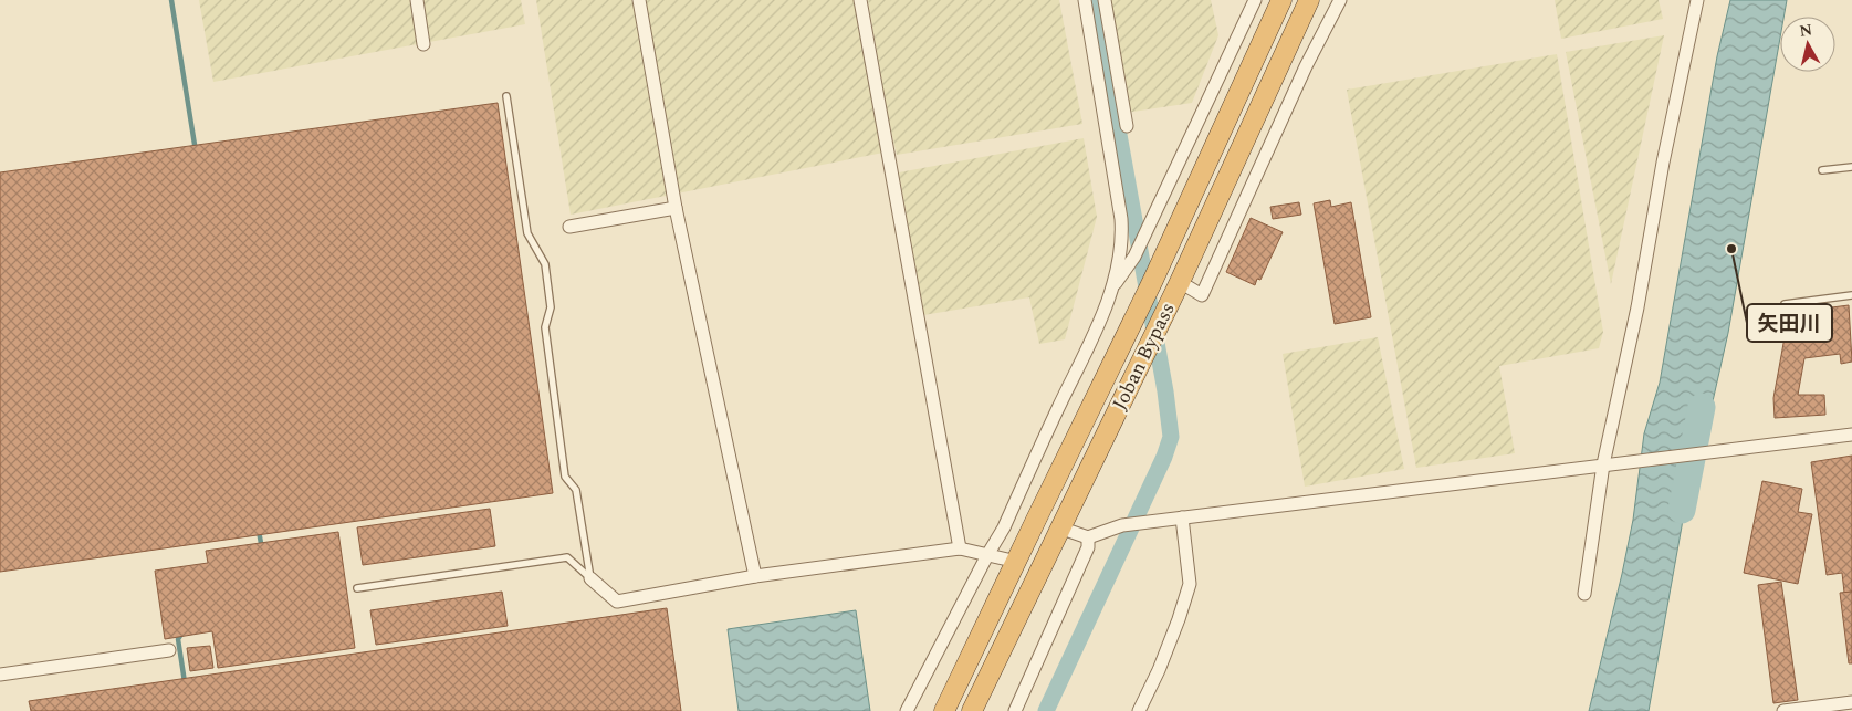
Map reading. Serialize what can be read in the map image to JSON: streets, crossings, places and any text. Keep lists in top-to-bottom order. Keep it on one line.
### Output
{"streets":{"highway":["Joban Bypass"]},"places":["矢田川"],"north":"top"}
